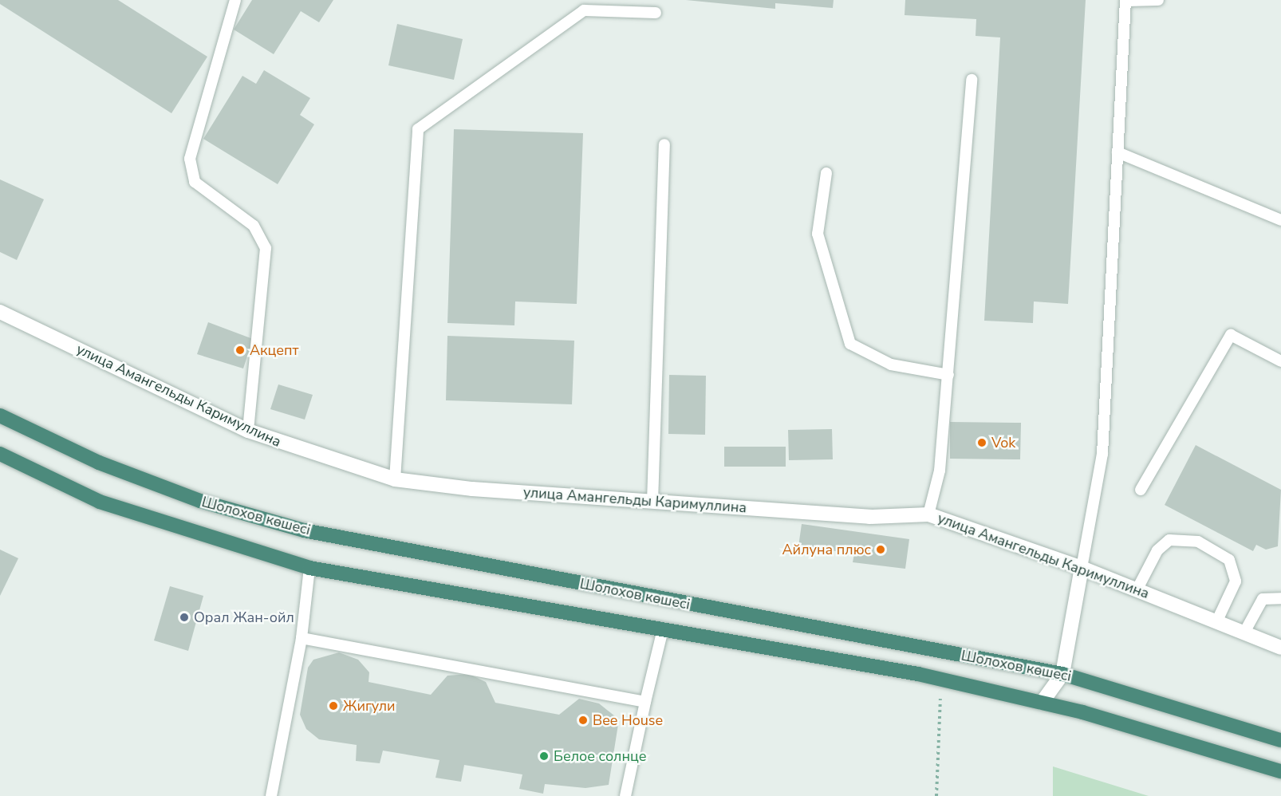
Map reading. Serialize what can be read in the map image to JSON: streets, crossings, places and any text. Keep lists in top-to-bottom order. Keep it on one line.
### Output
{"streets":{"highway":["Шолохов көшесі"],"street":["улица Амангельды Каримуллина"]},"places":["Акцепт","Vok","Айлуна плюс","Орал Жан-ойл","Жигули","Bee House","Белое солнце"]}
